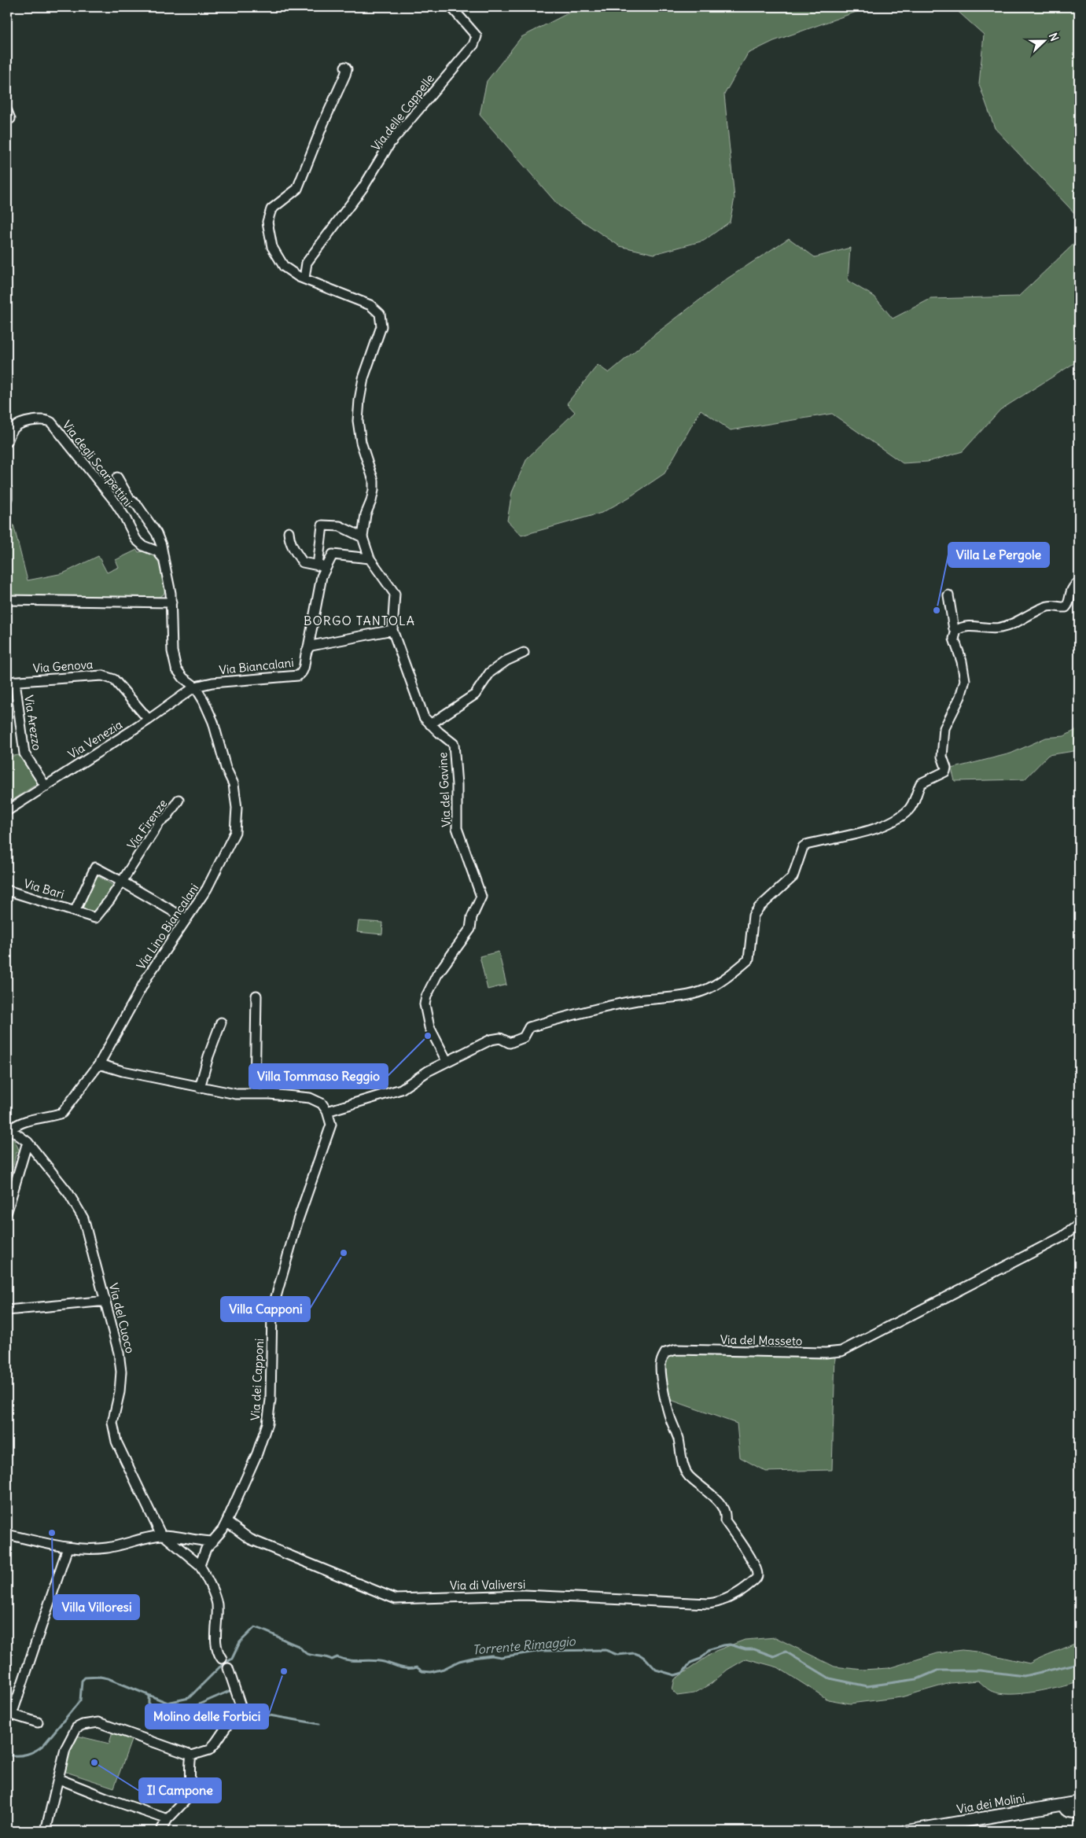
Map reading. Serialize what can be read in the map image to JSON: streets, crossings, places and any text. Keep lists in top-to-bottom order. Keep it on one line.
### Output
{"streets":{"street":["Via delle Cappelle","Via degli Scarpettini","Via Genova","Via Biancalani","Via Arezzo","Via Venezia","Via del Gavine","Via Firenze","Via Bari","Via Lino Biancalani","Via del Cuoco","Via del Masseto","Via dei Capponi","Via di Valiversi","Via dei Molini"]},"crossings":[["Via Genova","Via Arezzo"],["Via Genova","Via Venezia"],["Via Biancalani","Via Venezia"],["Via Biancalani","Via del Gavine"],["Via Biancalani","Via Lino Biancalani"],["Via Arezzo","Via Venezia"],["Via Venezia","Via Lino Biancalani"],["Via Firenze","Via Bari"],["Via Lino Biancalani","Via del Cuoco"],["Via del Masseto","Via di Valiversi"],["Via dei Capponi","Via di Valiversi"]],"districts":["BORGO TANTOLA"],"water":["Torrente Rimaggio"],"places":["Villa Le Pergole","Villa Tommaso Reggio","Villa Capponi","Villa Villoresi","Molino delle Forbici","Il Campone"],"north":"right"}
